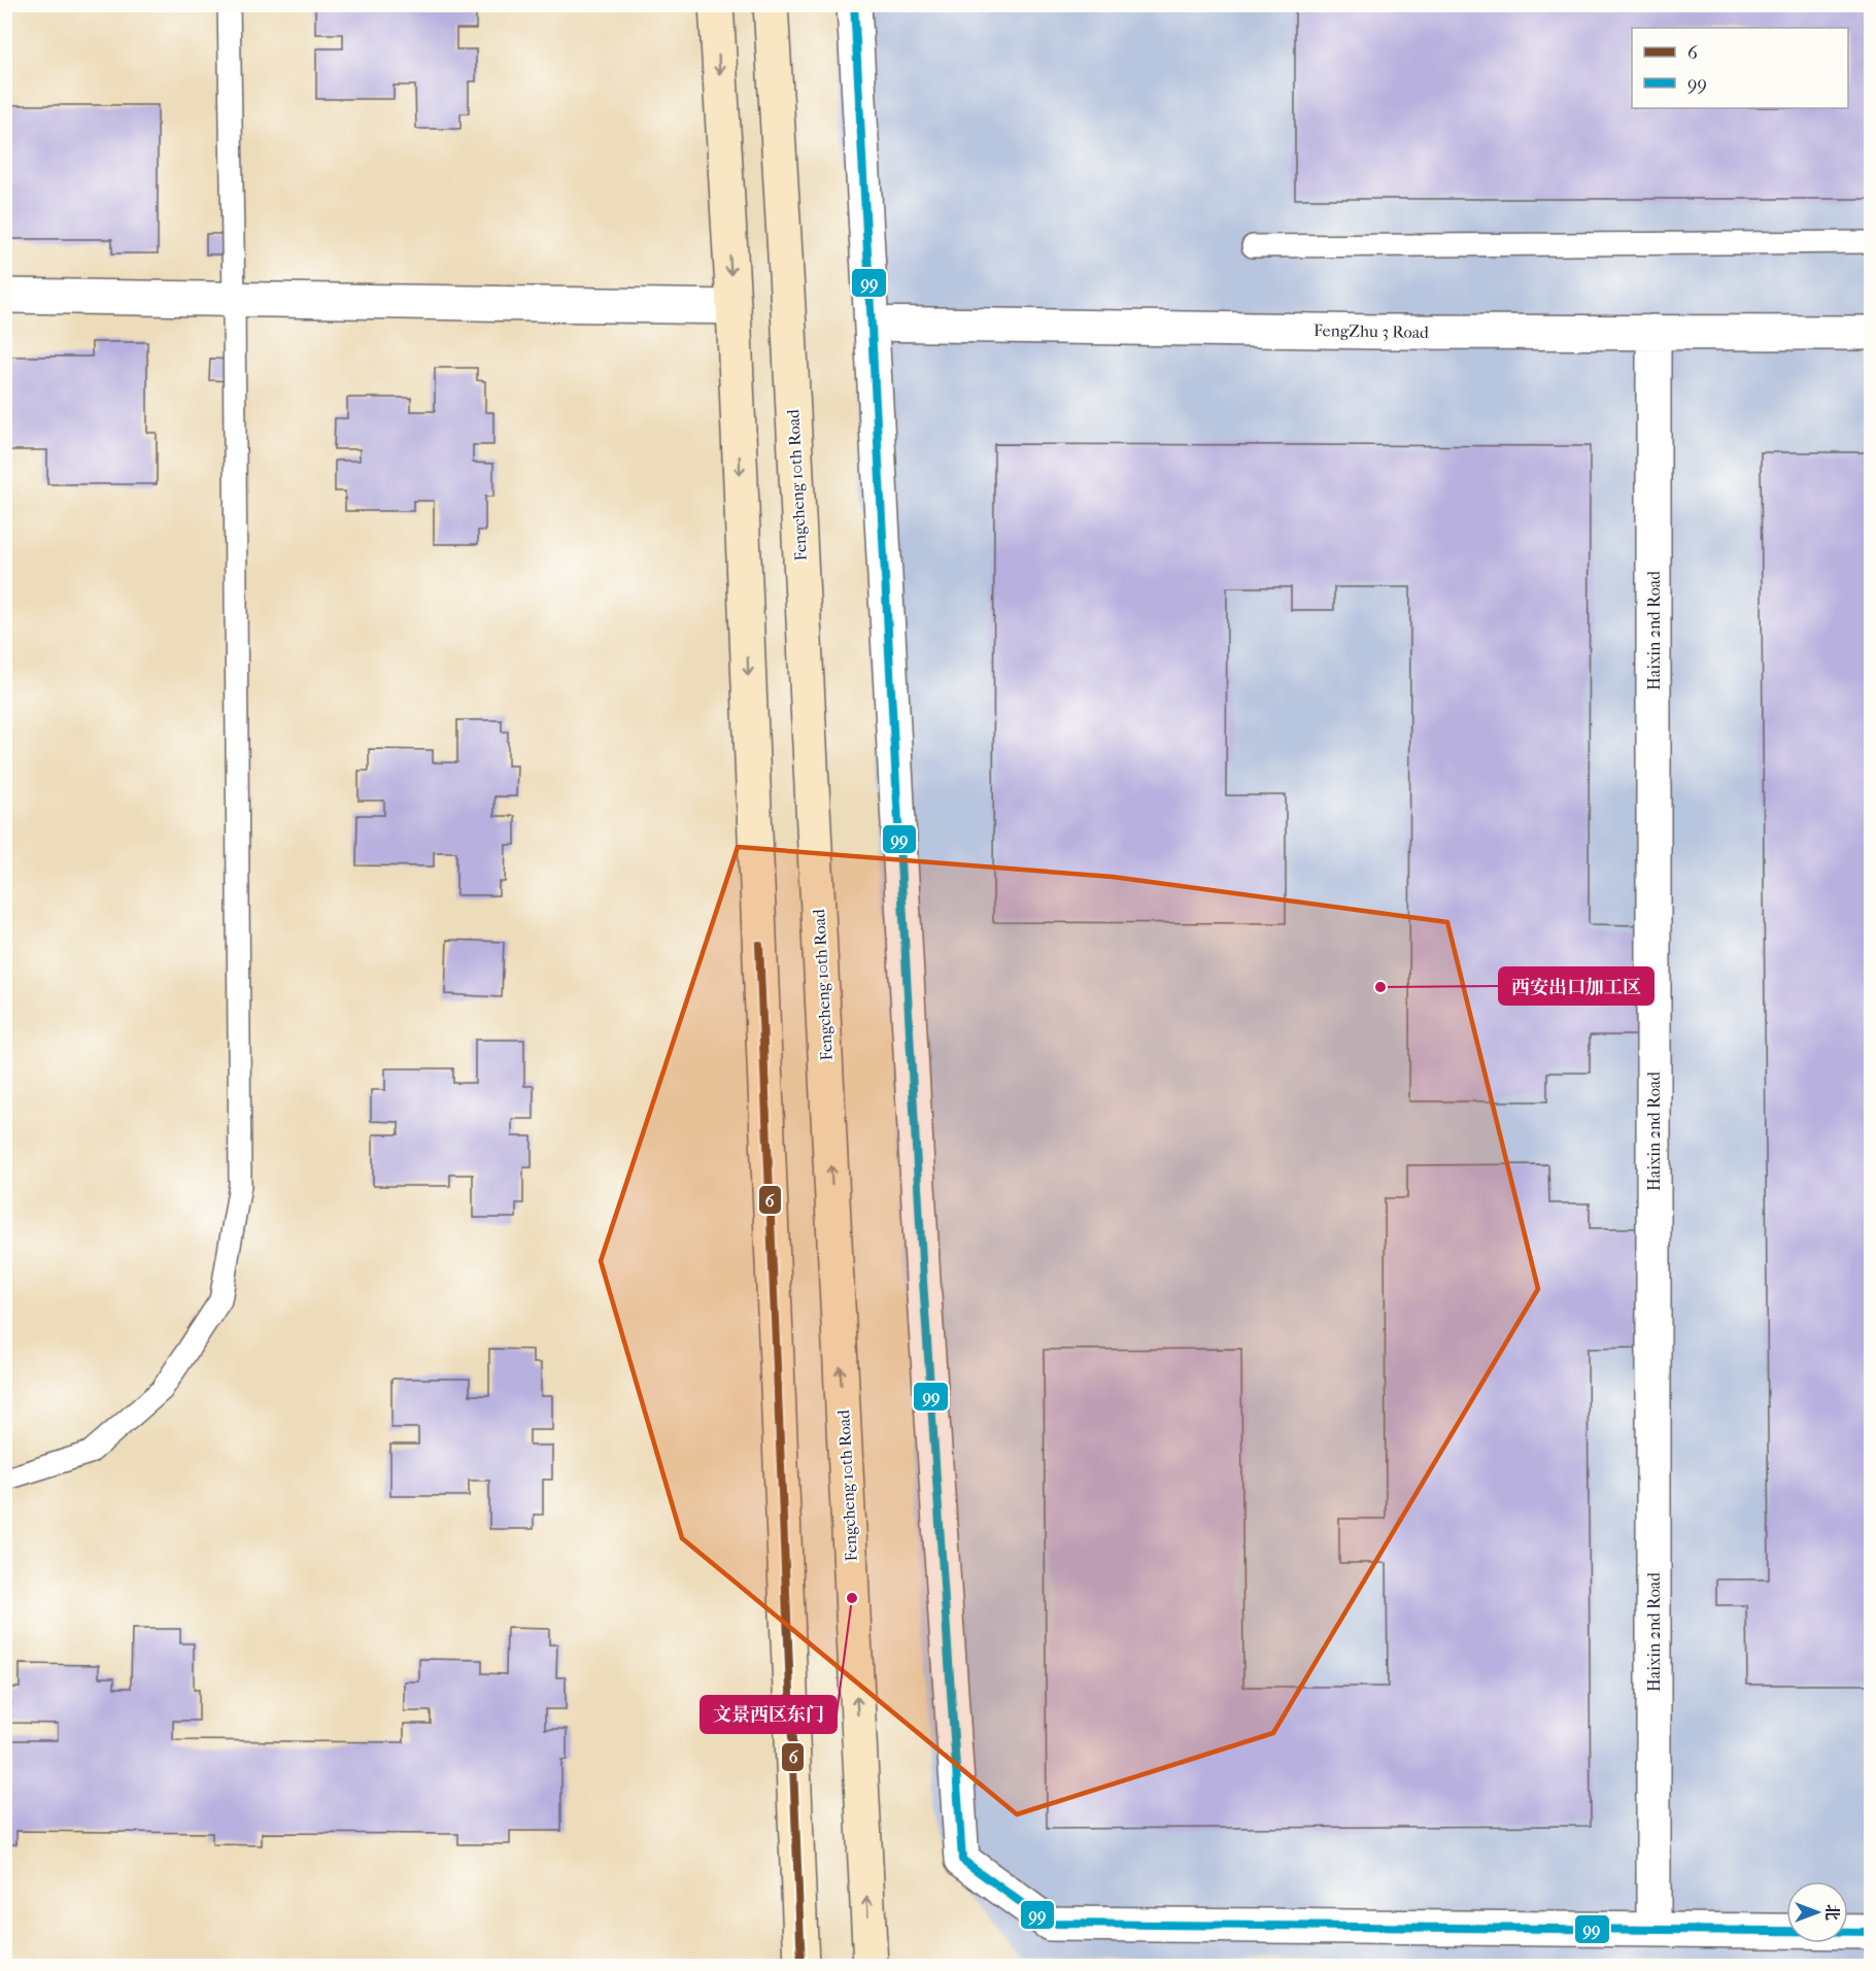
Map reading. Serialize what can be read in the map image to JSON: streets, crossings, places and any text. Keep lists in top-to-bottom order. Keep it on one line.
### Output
{"streets":{"main road":["Fengcheng 10th Road"],"street":["FengZhu 3 Road","Haixin 2nd Road"]},"crossings":[["FengZhu 3 Road","Haixin 2nd Road"]],"places":["西安出口加工区","文景西区东门"],"lines":["transit line 99","transit line 6"],"legend":["6","99"],"north":"right"}
